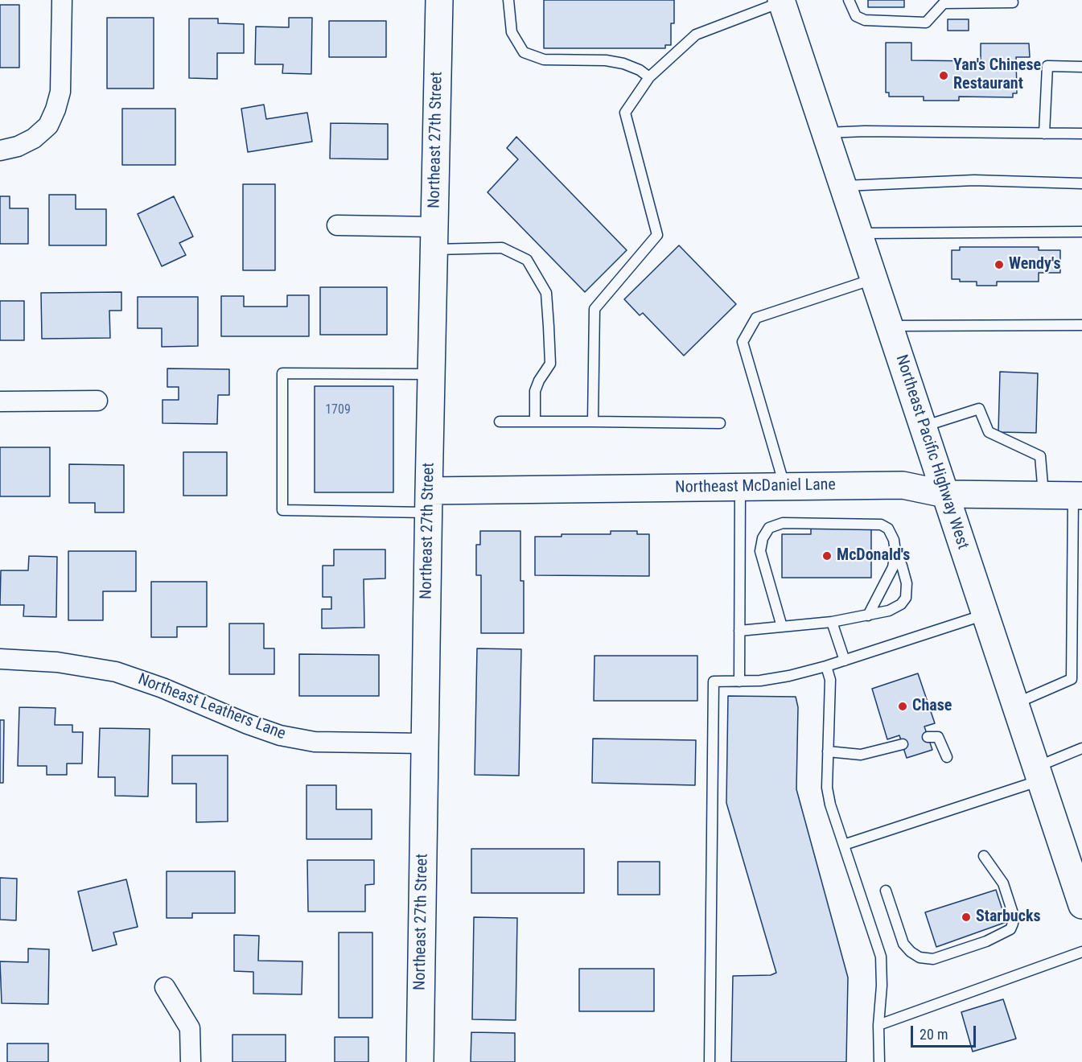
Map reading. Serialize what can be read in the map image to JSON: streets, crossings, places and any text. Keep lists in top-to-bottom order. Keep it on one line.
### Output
{"streets":{"main road":["Northeast 27th Street","Northeast Pacific Highway West","Northeast McDaniel Lane"],"street":["Northeast Leathers Lane"]},"crossings":[["Northeast 27th Street","Northeast McDaniel Lane"],["Northeast 27th Street","Northeast Leathers Lane"],["Northeast Pacific Highway West","Northeast McDaniel Lane"]],"places":["Yan's Chinese Restaurant","Wendy's","McDonald's","Chase","Starbucks"],"house_numbers":["1709"],"scale_bar":"20 m"}
